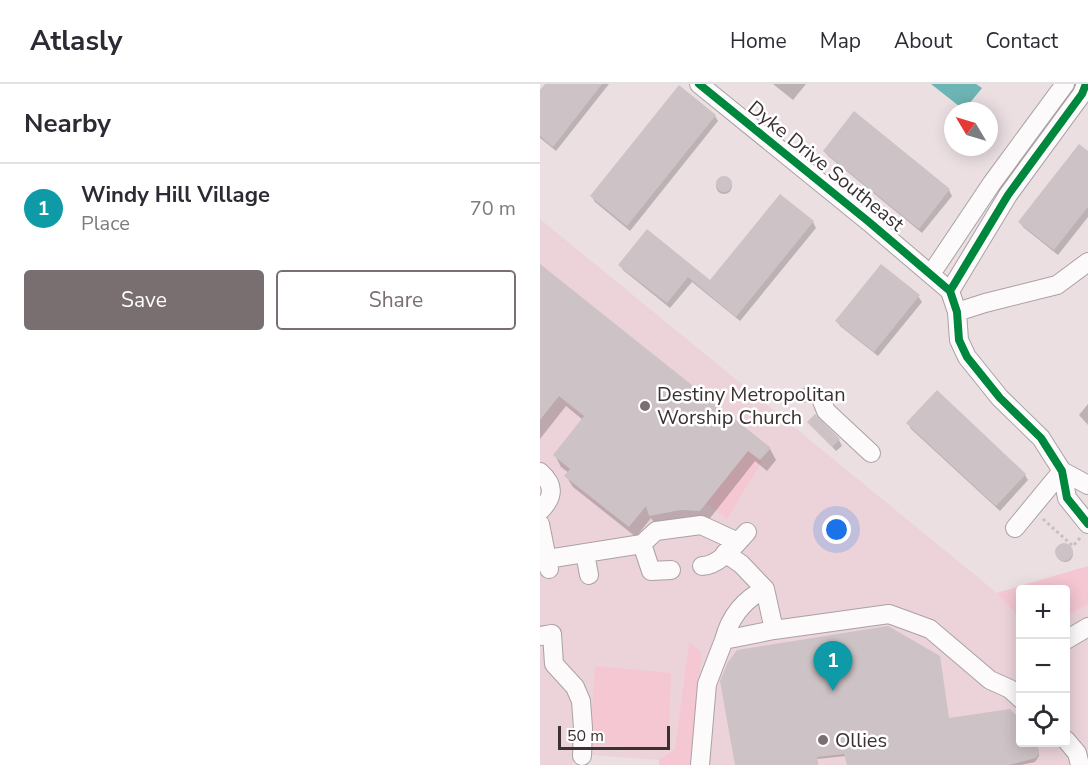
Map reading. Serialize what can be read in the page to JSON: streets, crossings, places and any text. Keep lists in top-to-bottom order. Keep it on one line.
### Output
{"streets":{"street":["Dyke Drive Southeast"]},"places":["Destiny Metropolitan Worship Church","Ollies"],"scale_bar":"50 m","north":"top left","page":{"header":"Atlasly","nav":["Home","Map","About","Contact"],"heading":"Nearby","list":[{"mark":"1","name":"Windy Hill Village","note":"Place","value":"70 m"}],"buttons":["Save","Share"],"map_buttons":["+","−"],"pins":"1","scale":"50 m"}}
